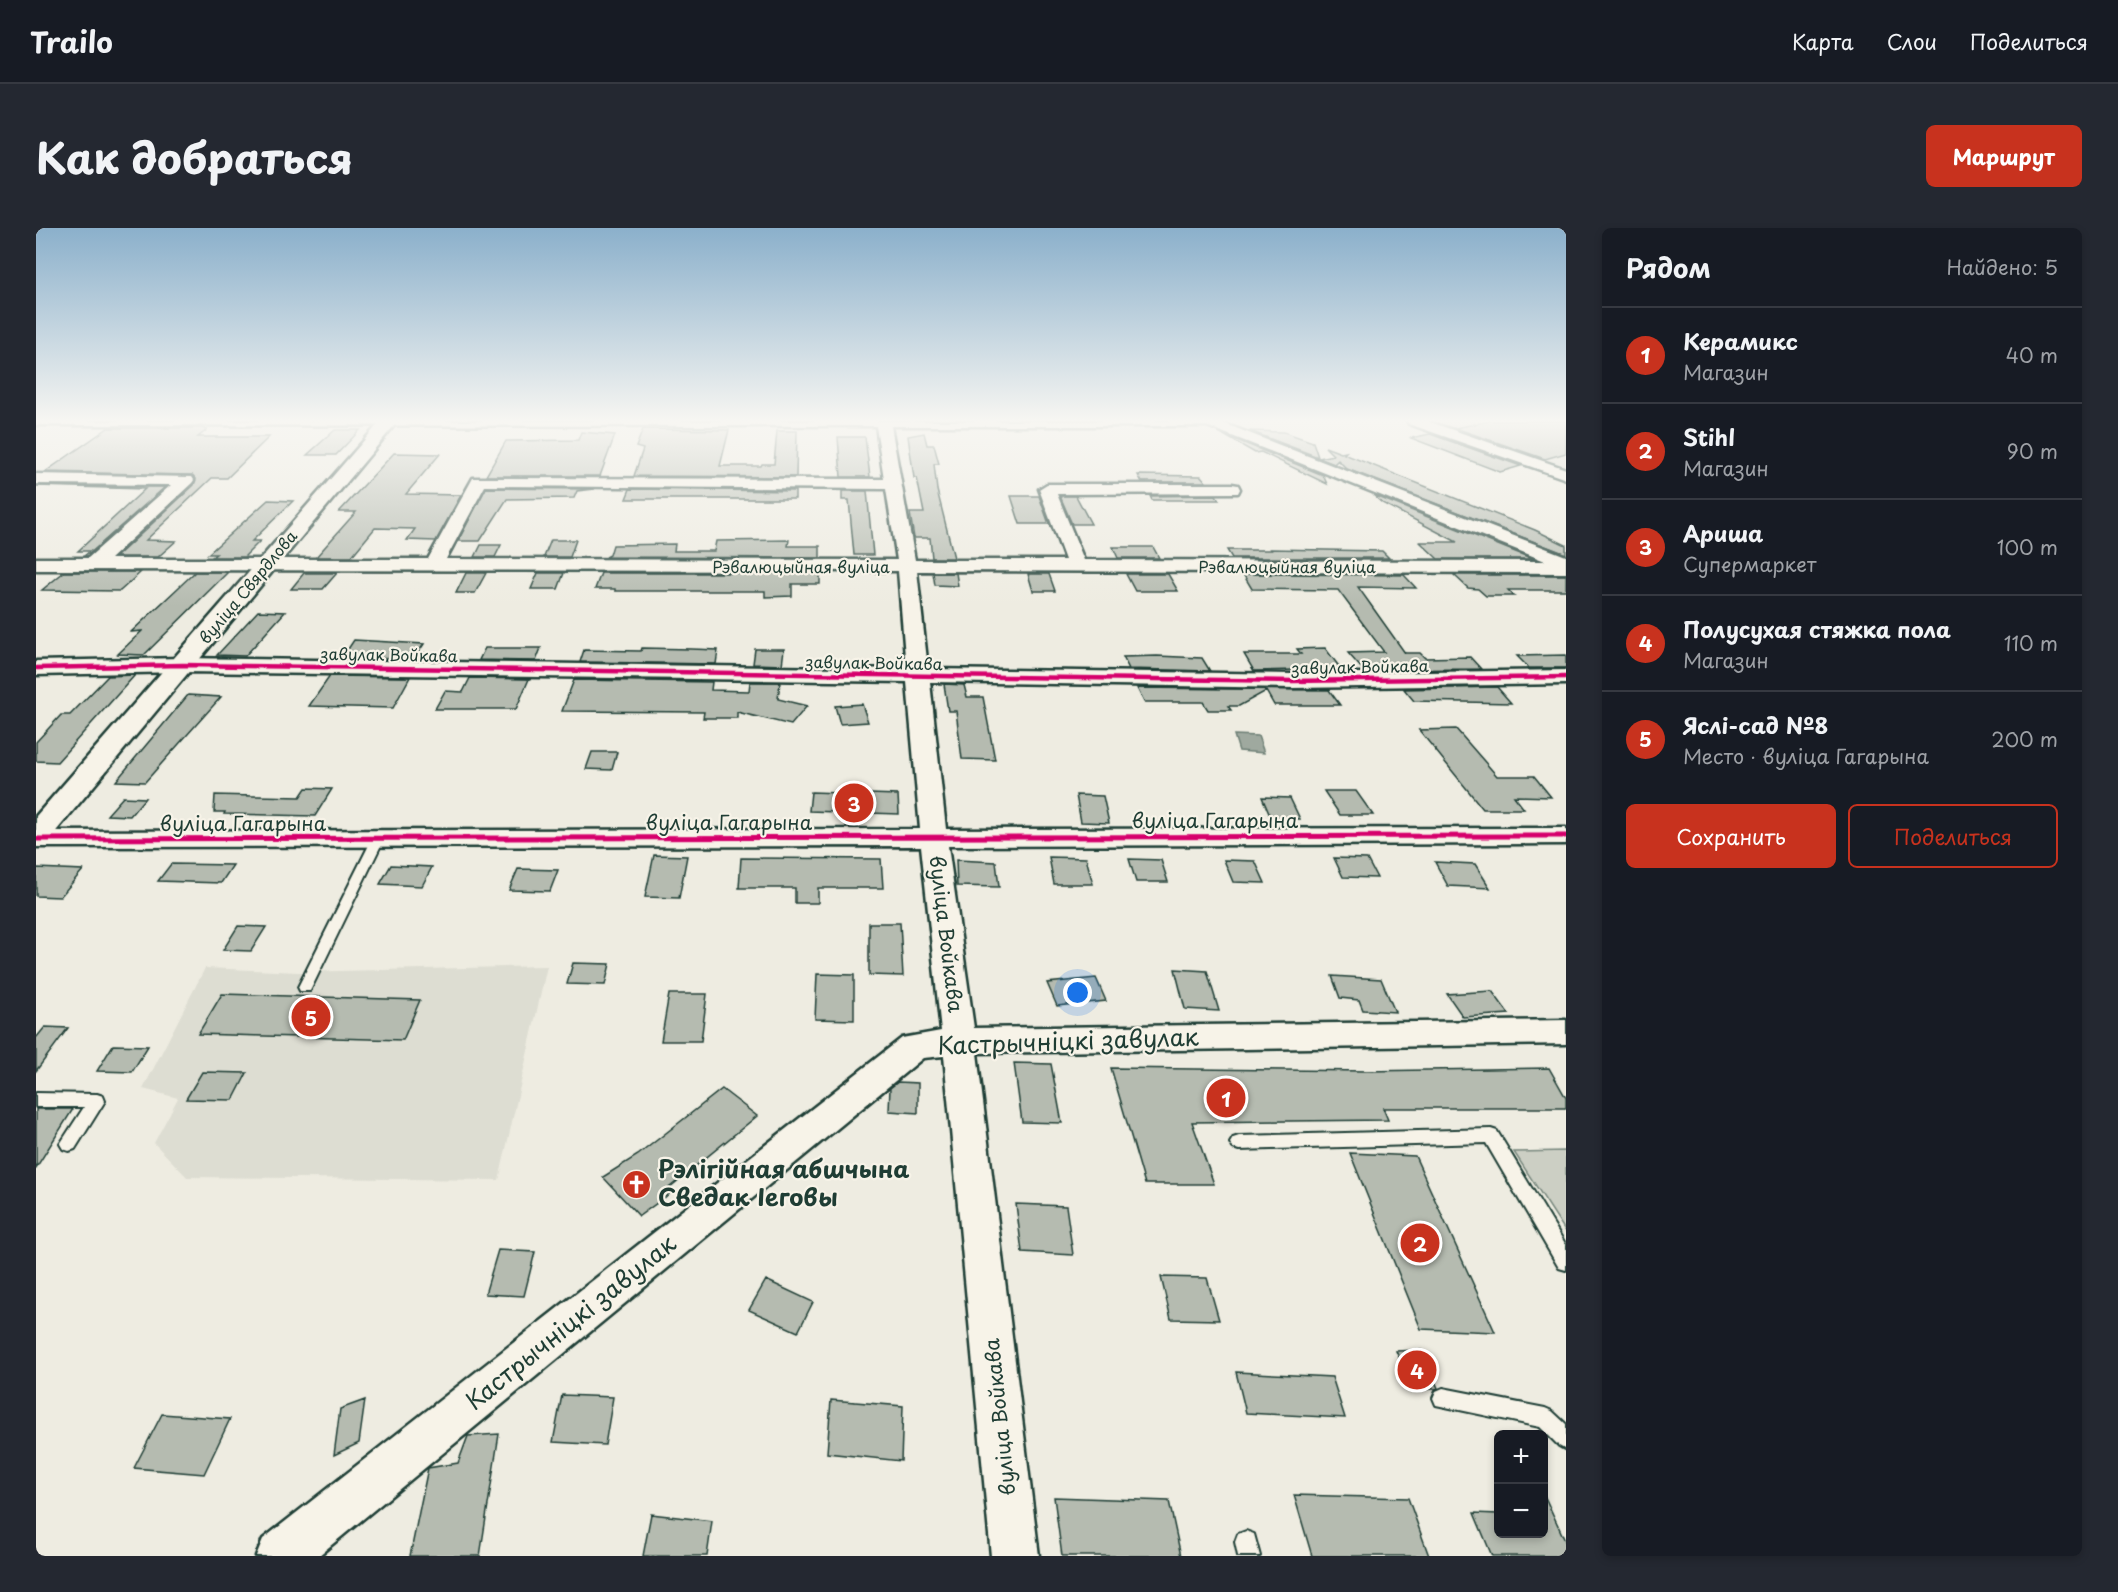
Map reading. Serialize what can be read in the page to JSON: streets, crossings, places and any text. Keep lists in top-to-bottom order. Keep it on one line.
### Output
{"streets":{"main road":["вуліца Свярдлова"],"street":["Рэвалюцыйная вуліца","завулак Войкава","вуліца Гагарына","вуліца Войкава","Кастрычніцкі завулак"]},"crossings":[["Рэвалюцыйная вуліца","вуліца Свярдлова"],["Рэвалюцыйная вуліца","вуліца Войкава"],["вуліца Свярдлова","завулак Войкава"],["завулак Войкава","вуліца Войкава"],["вуліца Гагарына","вуліца Войкава"],["вуліца Войкава","Кастрычніцкі завулак"]],"places":{"church":["Рэлігійная абшчына Сведак Iеговы"]},"page":{"header":"Trailo","nav":["Карта","Слои","Поделиться"],"title":"Как добраться","buttons":["Маршрут",["Сохранить","Поделиться"]],"heading":["Рядом","Найдено: 5"],"list":[{"mark":"1","name":"Керамикс","note":"Магазин","value":"40 m"},{"mark":"2","name":"Stihl","note":"Магазин","value":"90 m"},{"mark":"3","name":"Ариша","note":"Супермаркет","value":"100 m"},{"mark":"4","name":"Полусухая стяжка пола","note":"Магазин","value":"110 m"},{"mark":"5","name":"Яслі-сад №8","note":"Место · вуліца Гагарына","value":"200 m"}],"pins":["3","5","1","2","4"],"map_buttons":["+","−"]}}
